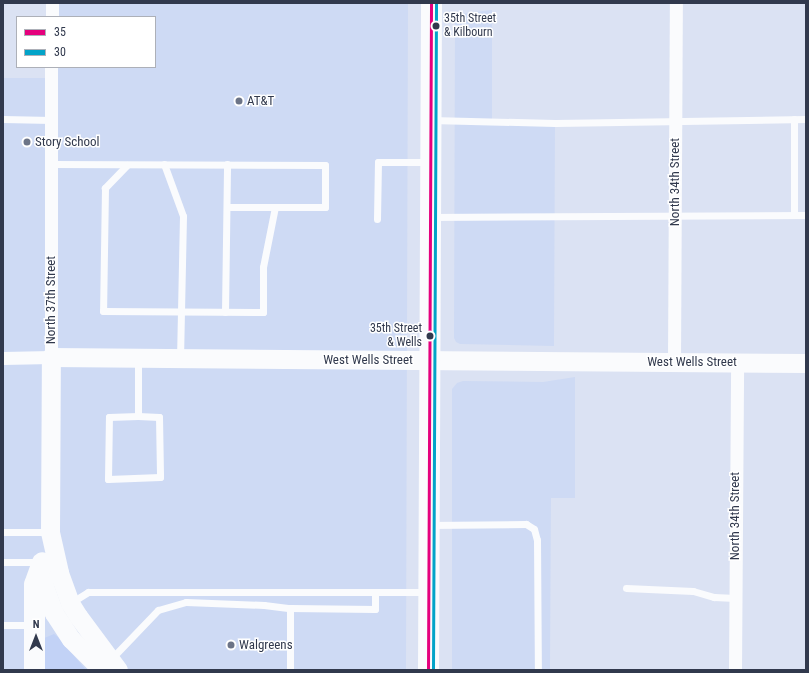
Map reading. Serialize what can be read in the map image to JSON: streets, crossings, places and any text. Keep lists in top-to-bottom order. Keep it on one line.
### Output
{"streets":{"street":["North 34th Street","North 37th Street","West Wells Street"]},"crossings":[["North 34th Street","West Wells Street"],["North 37th Street","West Wells Street"]],"places":["35th Street & Kilbourn","AT&T","Story School","35th Street & Wells","Walgreens"],"lines":["transit line 35","transit line 30"],"legend":["35","30"],"north":"top"}
